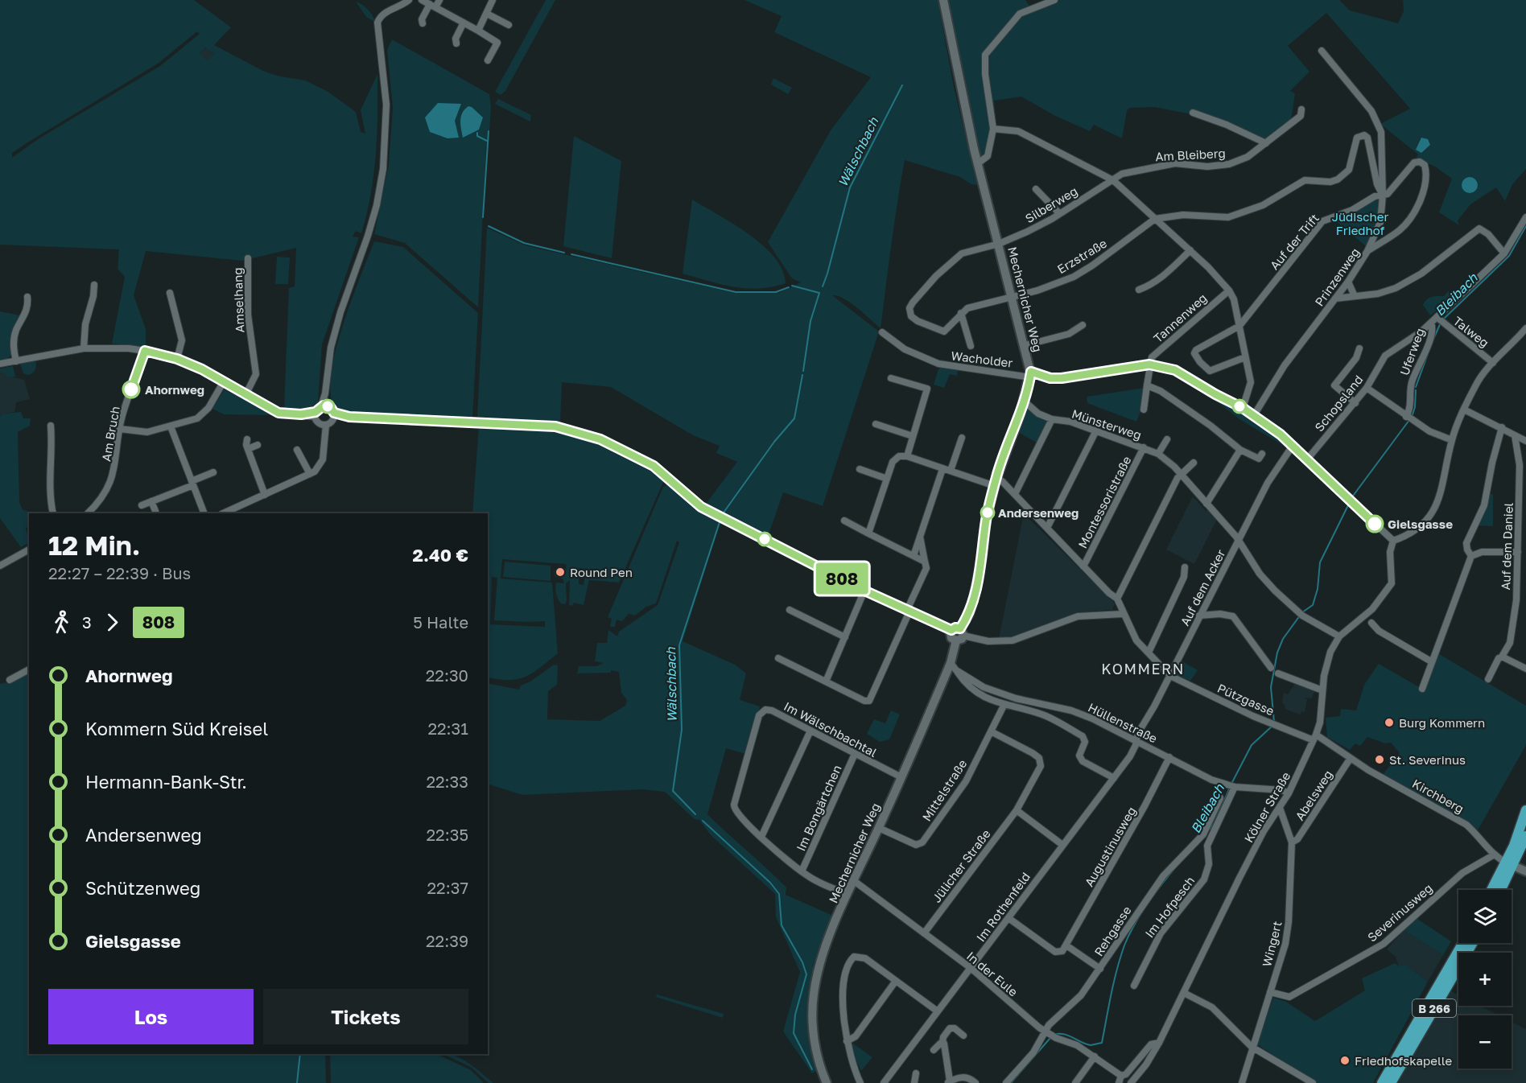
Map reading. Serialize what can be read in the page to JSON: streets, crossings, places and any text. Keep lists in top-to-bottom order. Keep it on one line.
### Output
{"streets":{"main road":["B 266"],"street":["Am Bleiberg","Silberweg","Auf der Trift","Erzstraße","Prinzenweg","Mechernicher Weg","Amselhang","Tannenweg","Talweg","Uferweg","Wacholder","Schopsland","Münsterweg","Am Bruch","Montessoristraße","Auf dem Daniel","Auf dem Acker","Pützgasse","Hüllenstraße","Im Wälschbachtal","Mittelstraße","Abelsweg","Kirchberg","Kölner Straße","Im Bongärtchen","Augustinusweg","Jülicher Straße","Im Rothenfeld","Im Hofpesch","Severinusweg","Rehgasse","Wingert","In der Eule"]},"crossings":[["Am Bleiberg","Silberweg"],["Silberweg","Erzstraße"],["Silberweg","Mechernicher Weg"],["Auf der Trift","Prinzenweg"],["Erzstraße","Mechernicher Weg"],["Mechernicher Weg","Wacholder"],["Mechernicher Weg","Münsterweg"],["Mechernicher Weg","Hüllenstraße"],["Mechernicher Weg","Im Wälschbachtal"],["Mechernicher Weg","Mittelstraße"],["Mechernicher Weg","In der Eule"],["Talweg","Schopsland"],["Uferweg","Schopsland"],["Münsterweg","Montessoristraße"],["Münsterweg","Auf dem Acker"],["Münsterweg","Kölner Straße"],["Auf dem Acker","Pützgasse"],["Auf dem Acker","Hüllenstraße"],["Auf dem Acker","Im Rothenfeld"],["Pützgasse","Kirchberg"],["Pützgasse","Kölner Straße"],["Hüllenstraße","Kölner Straße"],["Hüllenstraße","Augustinusweg"],["Hüllenstraße","Im Rothenfeld"],["Hüllenstraße","Im Hofpesch"],["Hüllenstraße","Rehgasse"],["Im Wälschbachtal","Im Bongärtchen"],["Mittelstraße","Jülicher Straße"],["Abelsweg","Kirchberg"],["Abelsweg","Wingert"],["Kirchberg","Kölner Straße"],["Kirchberg","Severinusweg"],["Kölner Straße","Wingert"],["Jülicher Straße","In der Eule"],["Im Rothenfeld","In der Eule"],["Severinusweg","Wingert"],["Rehgasse","In der Eule"]],"districts":["KOMMERN"],"water":["Wälschbach","Bleibach"],"parks":["Jüdischer Friedhof"],"places":["Ahornweg","Andersenweg","Gielsgasse","Round Pen","Burg Kommern","St. Severinus","Friedhofskapelle"],"lines":["bus line 808"],"page":{"on_map":"808","heading":["12 Min.","22:27 – 22:39 · Bus","2.40 €"],"legs":["3","808","5 Halte"],"list":[{"name":"Ahornweg","value":"22:30"},{"name":"Kommern Süd Kreisel","value":"22:31"},{"name":"Hermann-Bank-Str.","value":"22:33"},{"name":"Andersenweg","value":"22:35"},{"name":"Schützenweg","value":"22:37"},{"name":"Gielsgasse","value":"22:39"}],"map_buttons":["+","−"],"buttons":["Los","Tickets"]}}
